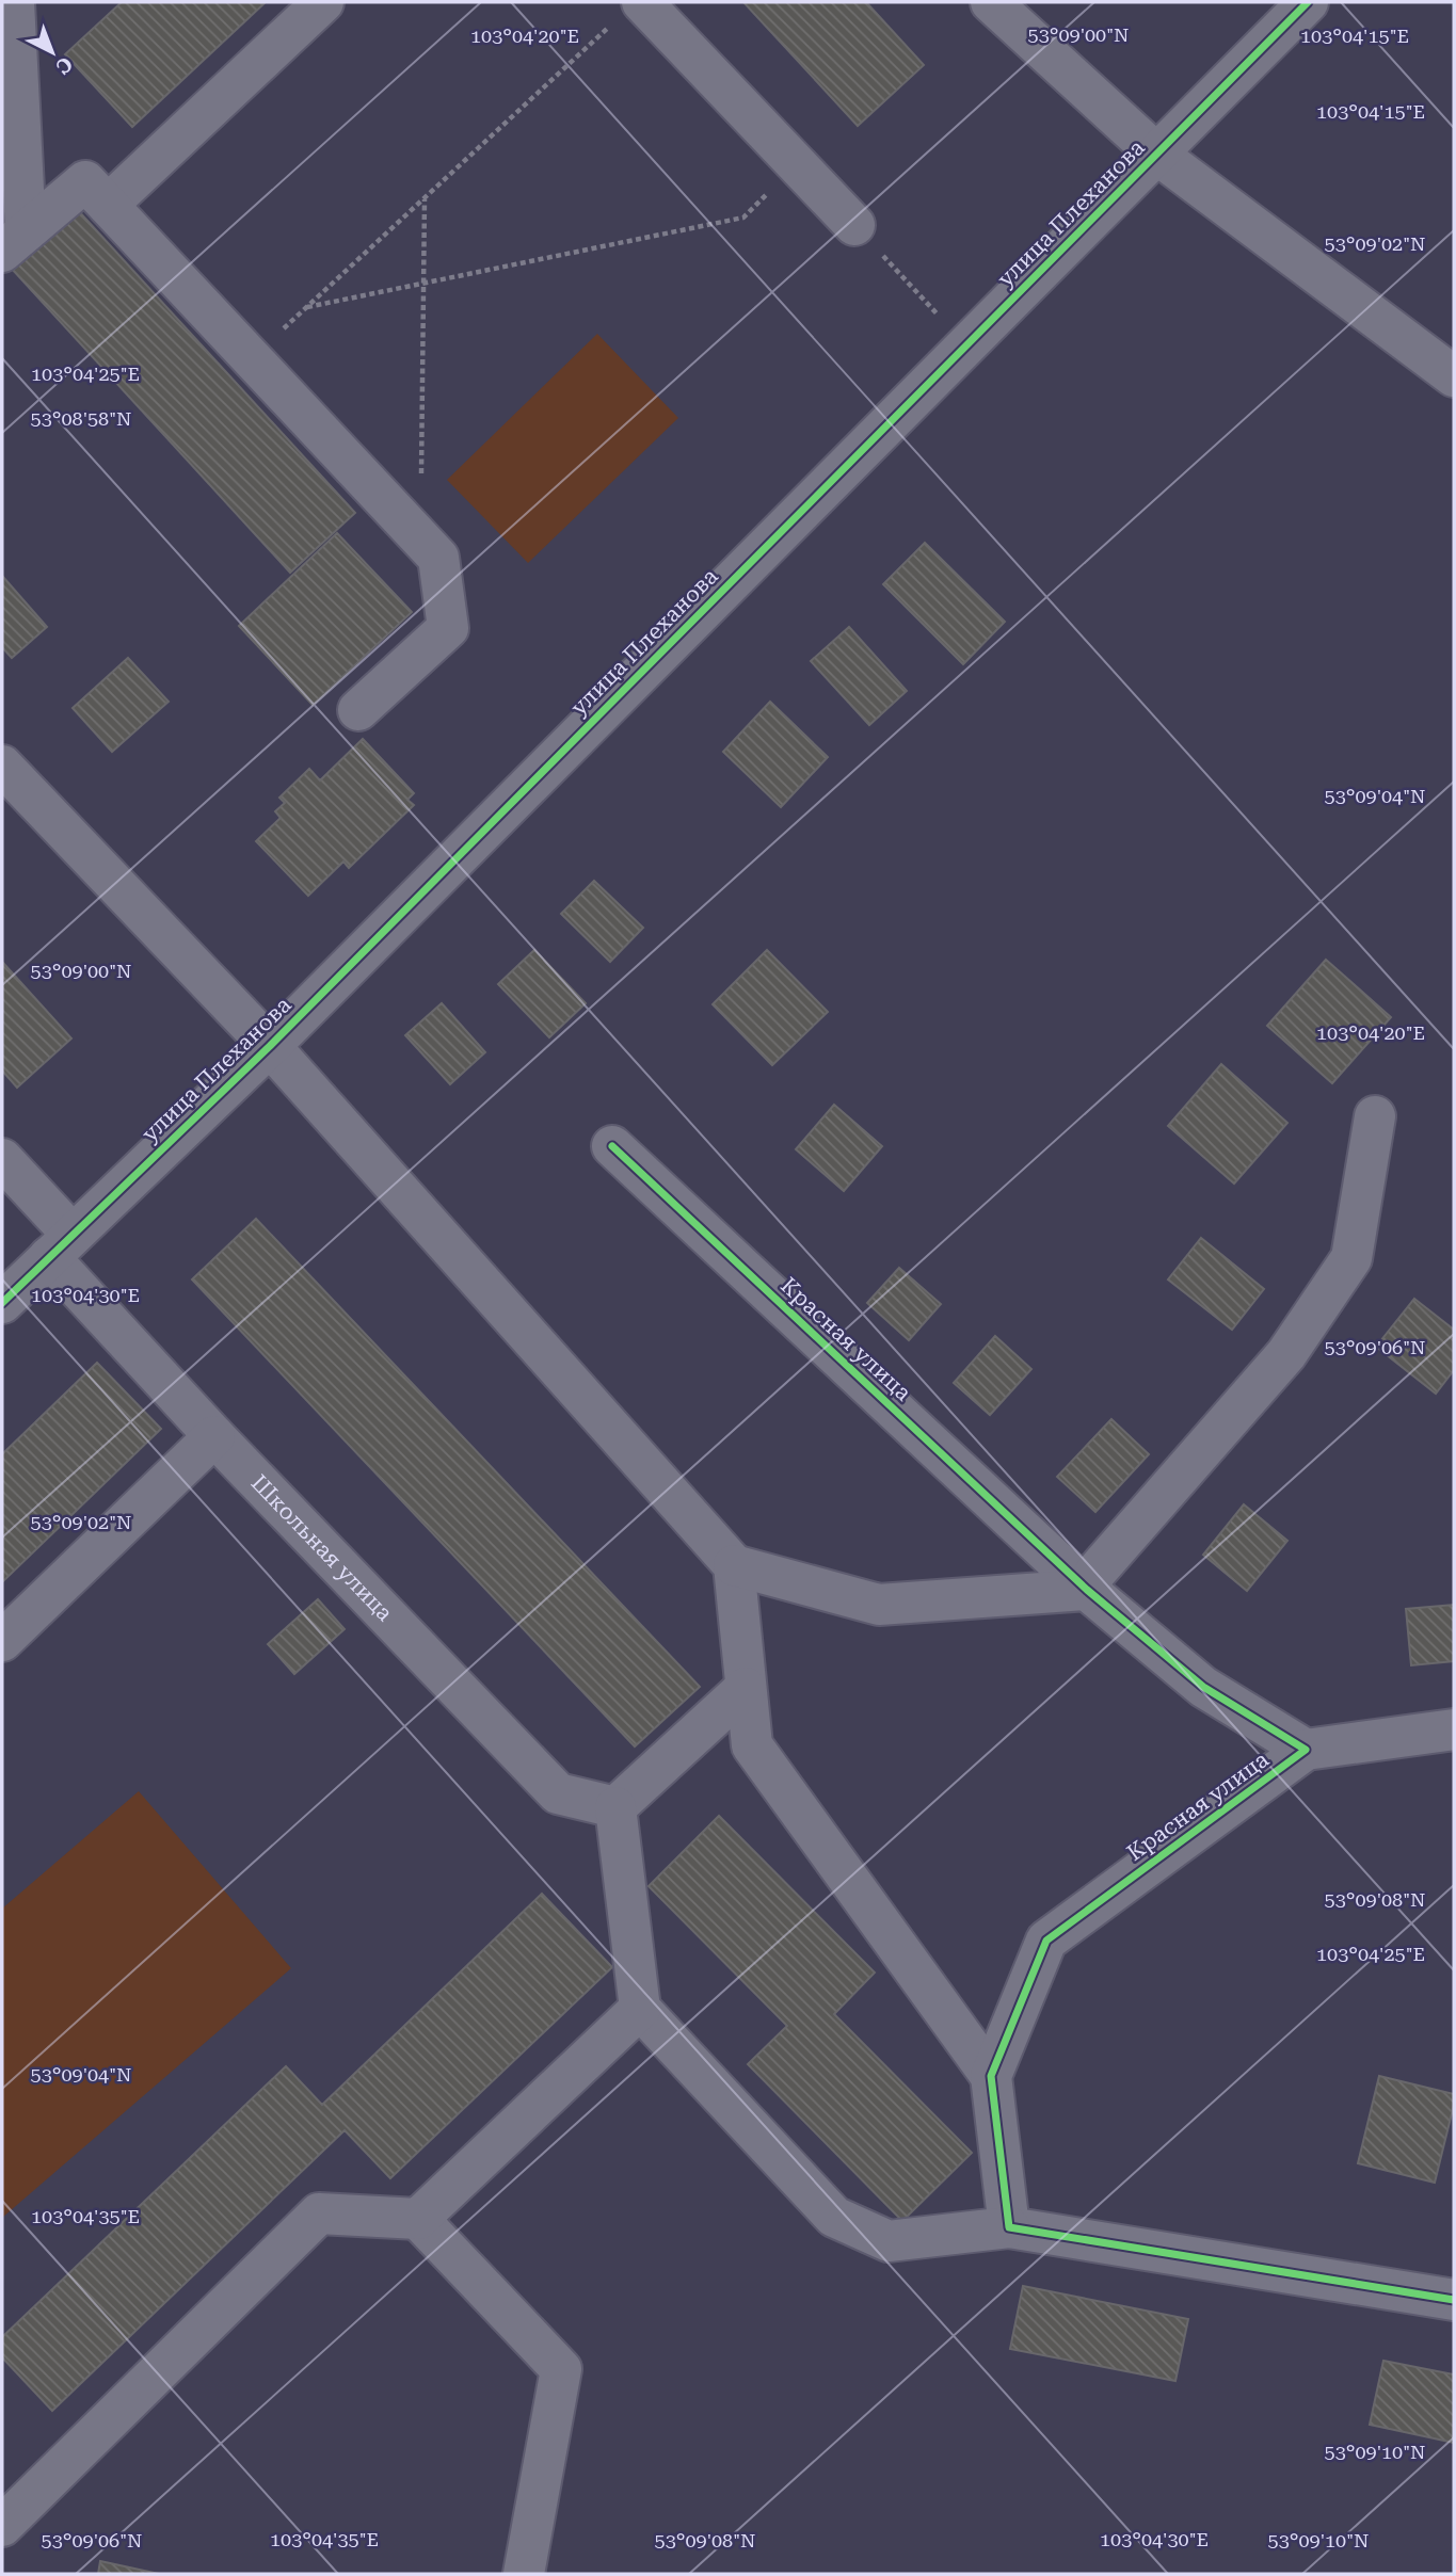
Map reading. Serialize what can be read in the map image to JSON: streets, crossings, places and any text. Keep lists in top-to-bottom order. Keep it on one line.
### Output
{"streets":{"street":["улица Плеханова","Красная улица","Школьная улица"]},"crossings":[["улица Плеханова","Школьная улица"]],"north":"bottom right","coordinates":["53°09'00\"N","103°04'15\"E","103°04'20\"E","53°09'02\"N","103°04'25\"E","53°08'58\"N","53°09'04\"N","103°04'30\"E","53°09'06\"N","53°09'08\"N","103°04'35\"E","53°09'10\"N"]}
